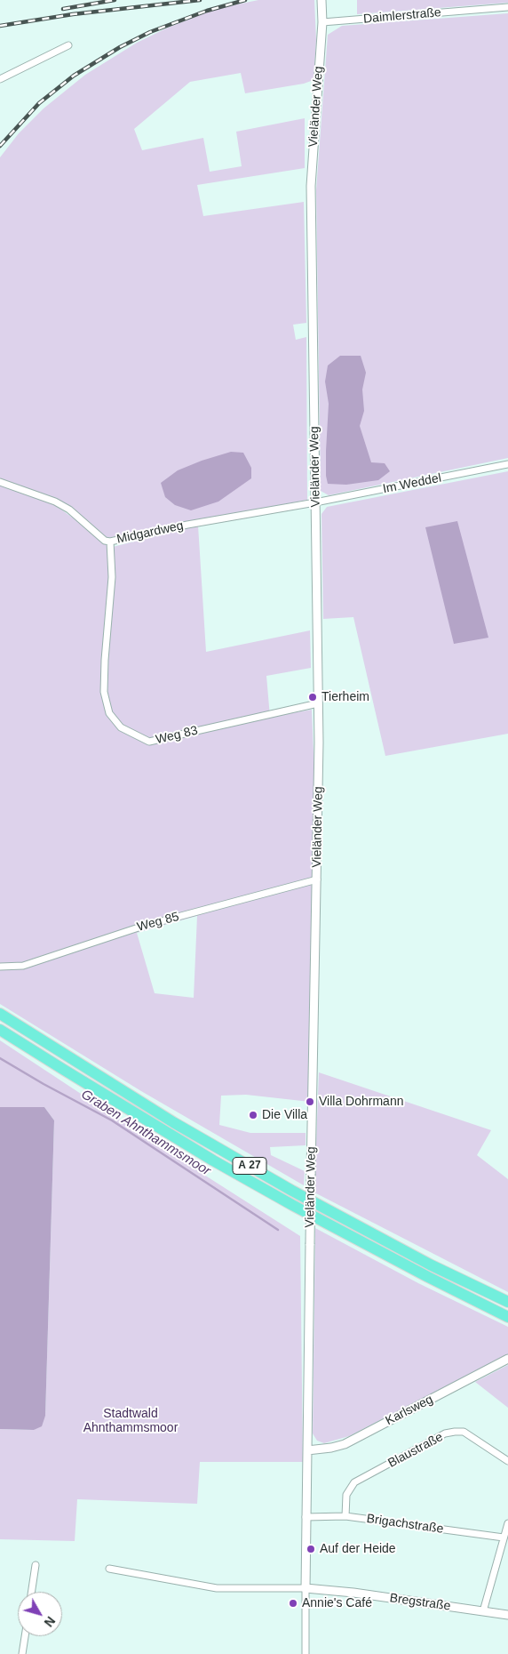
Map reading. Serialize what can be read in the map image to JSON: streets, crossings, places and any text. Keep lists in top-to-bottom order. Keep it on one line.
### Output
{"streets":{"highway":["A 27"],"street":["Daimlerstraße","Vieländer Weg","Im Weddel","Midgardweg","Weg 83","Weg 85","Karlsweg","Blaustraße","Brigachstraße","Bregstraße"]},"crossings":[["Daimlerstraße","Vieländer Weg"],["Vieländer Weg","Im Weddel"],["Vieländer Weg","Midgardweg"],["Vieländer Weg","Weg 83"],["Vieländer Weg","Weg 85"],["Vieländer Weg","Karlsweg"],["Vieländer Weg","Brigachstraße"],["Vieländer Weg","Bregstraße"],["Im Weddel","Midgardweg"],["Midgardweg","Weg 83"],["Blaustraße","Brigachstraße"]],"water":["Graben Ahnthammsmoor"],"parks":["Stadtwald Ahnthammsmoor"],"places":["Tierheim","Villa Dohrmann","Die Villa","Auf der Heide","Annie's Café"],"north":"bottom right"}
